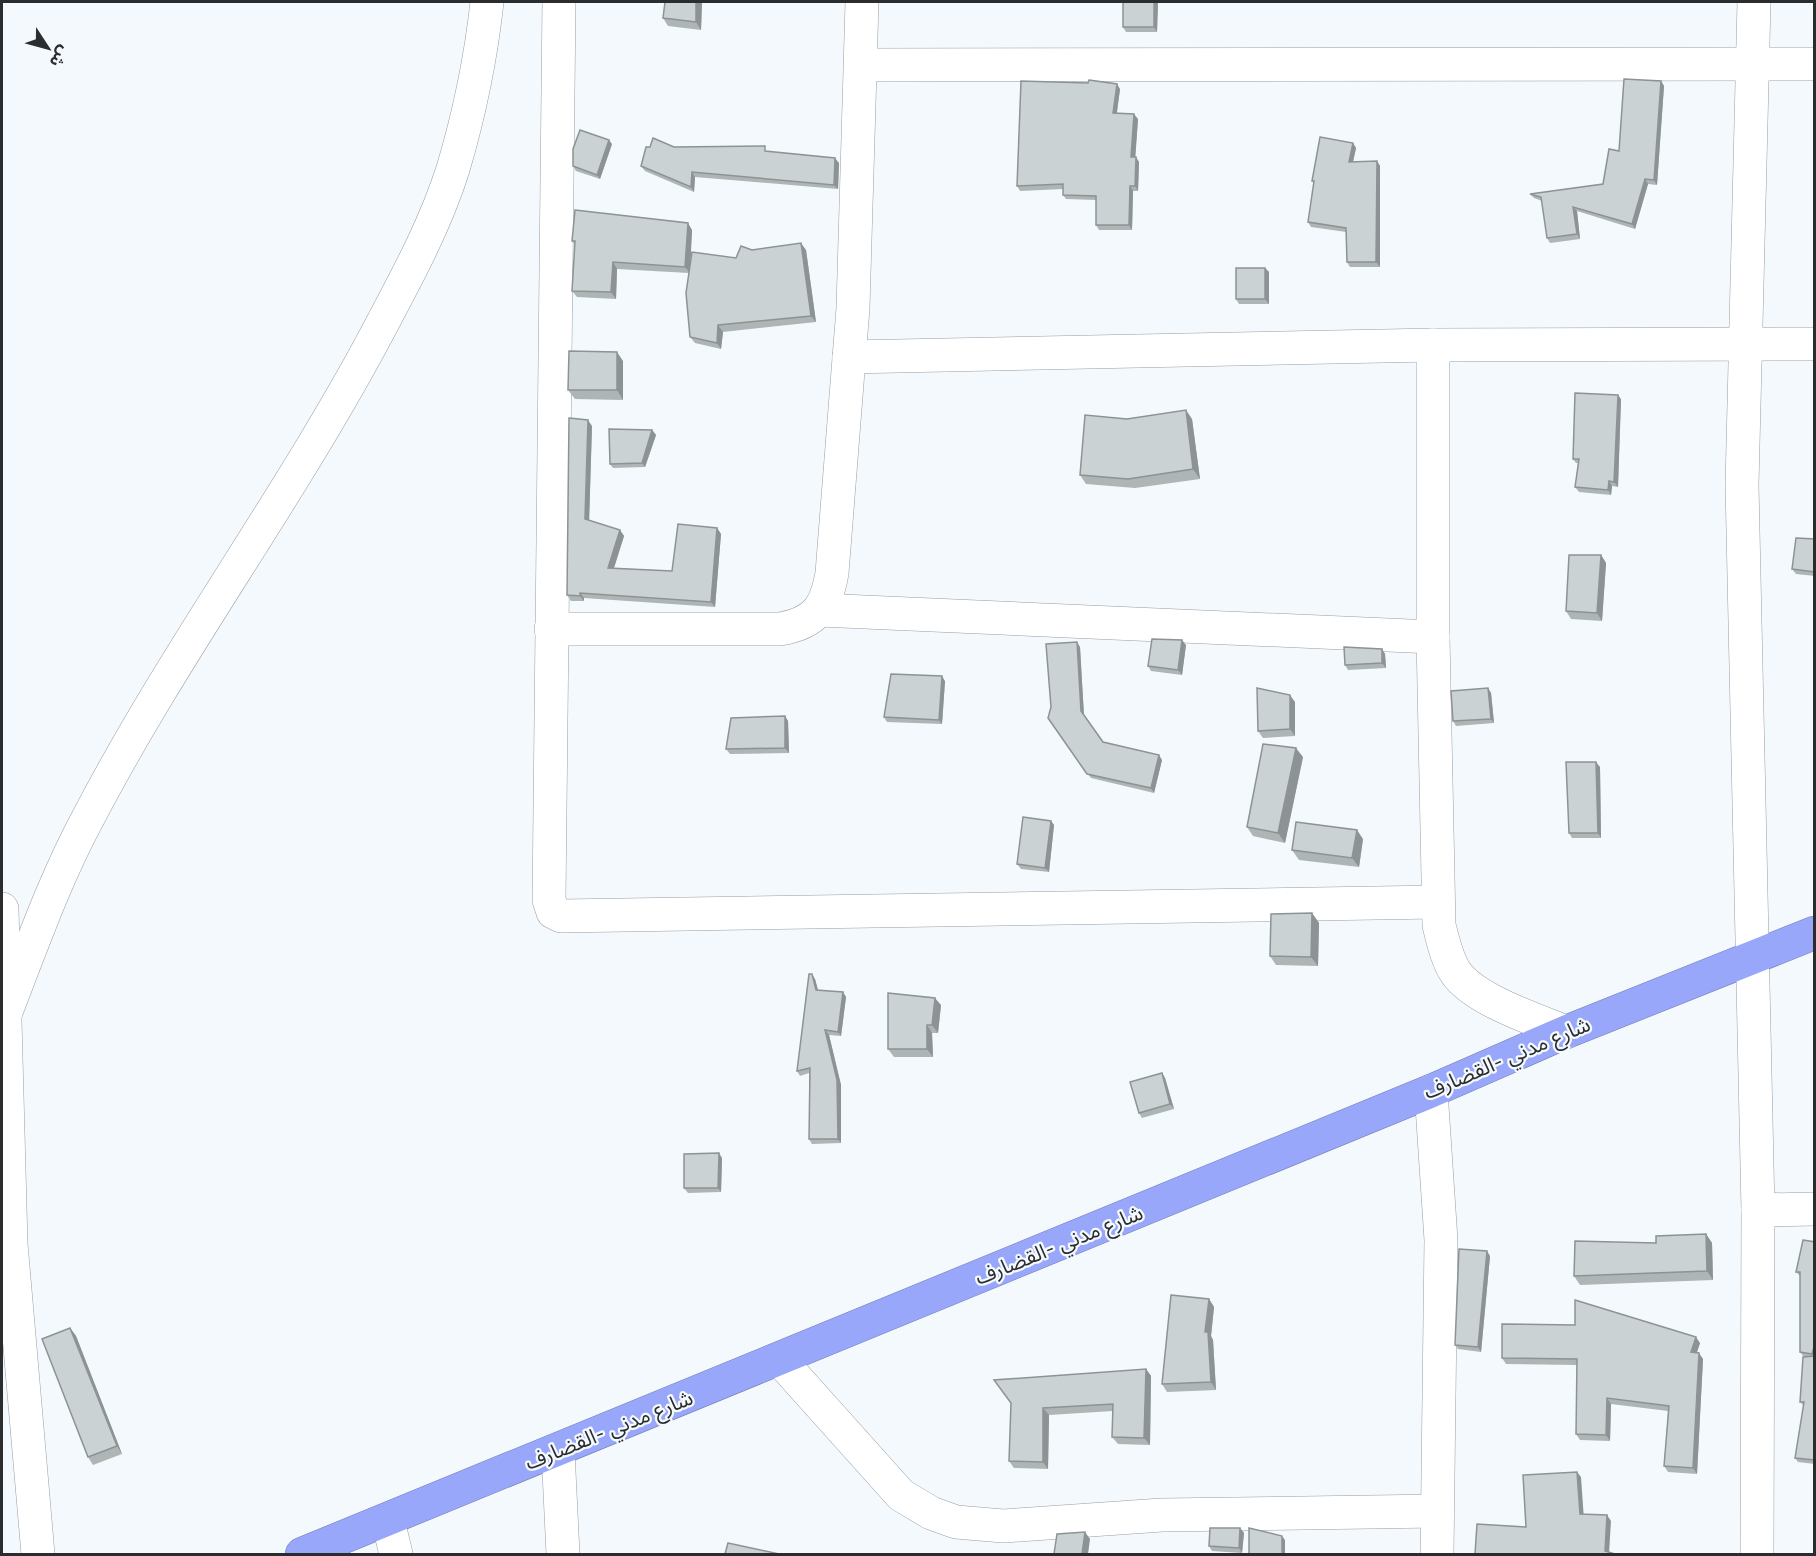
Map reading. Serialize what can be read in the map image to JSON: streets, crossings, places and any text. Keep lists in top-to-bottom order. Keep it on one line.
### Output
{"streets":{"highway":["شارع مدني -القضارف"]},"north":"bottom right"}
